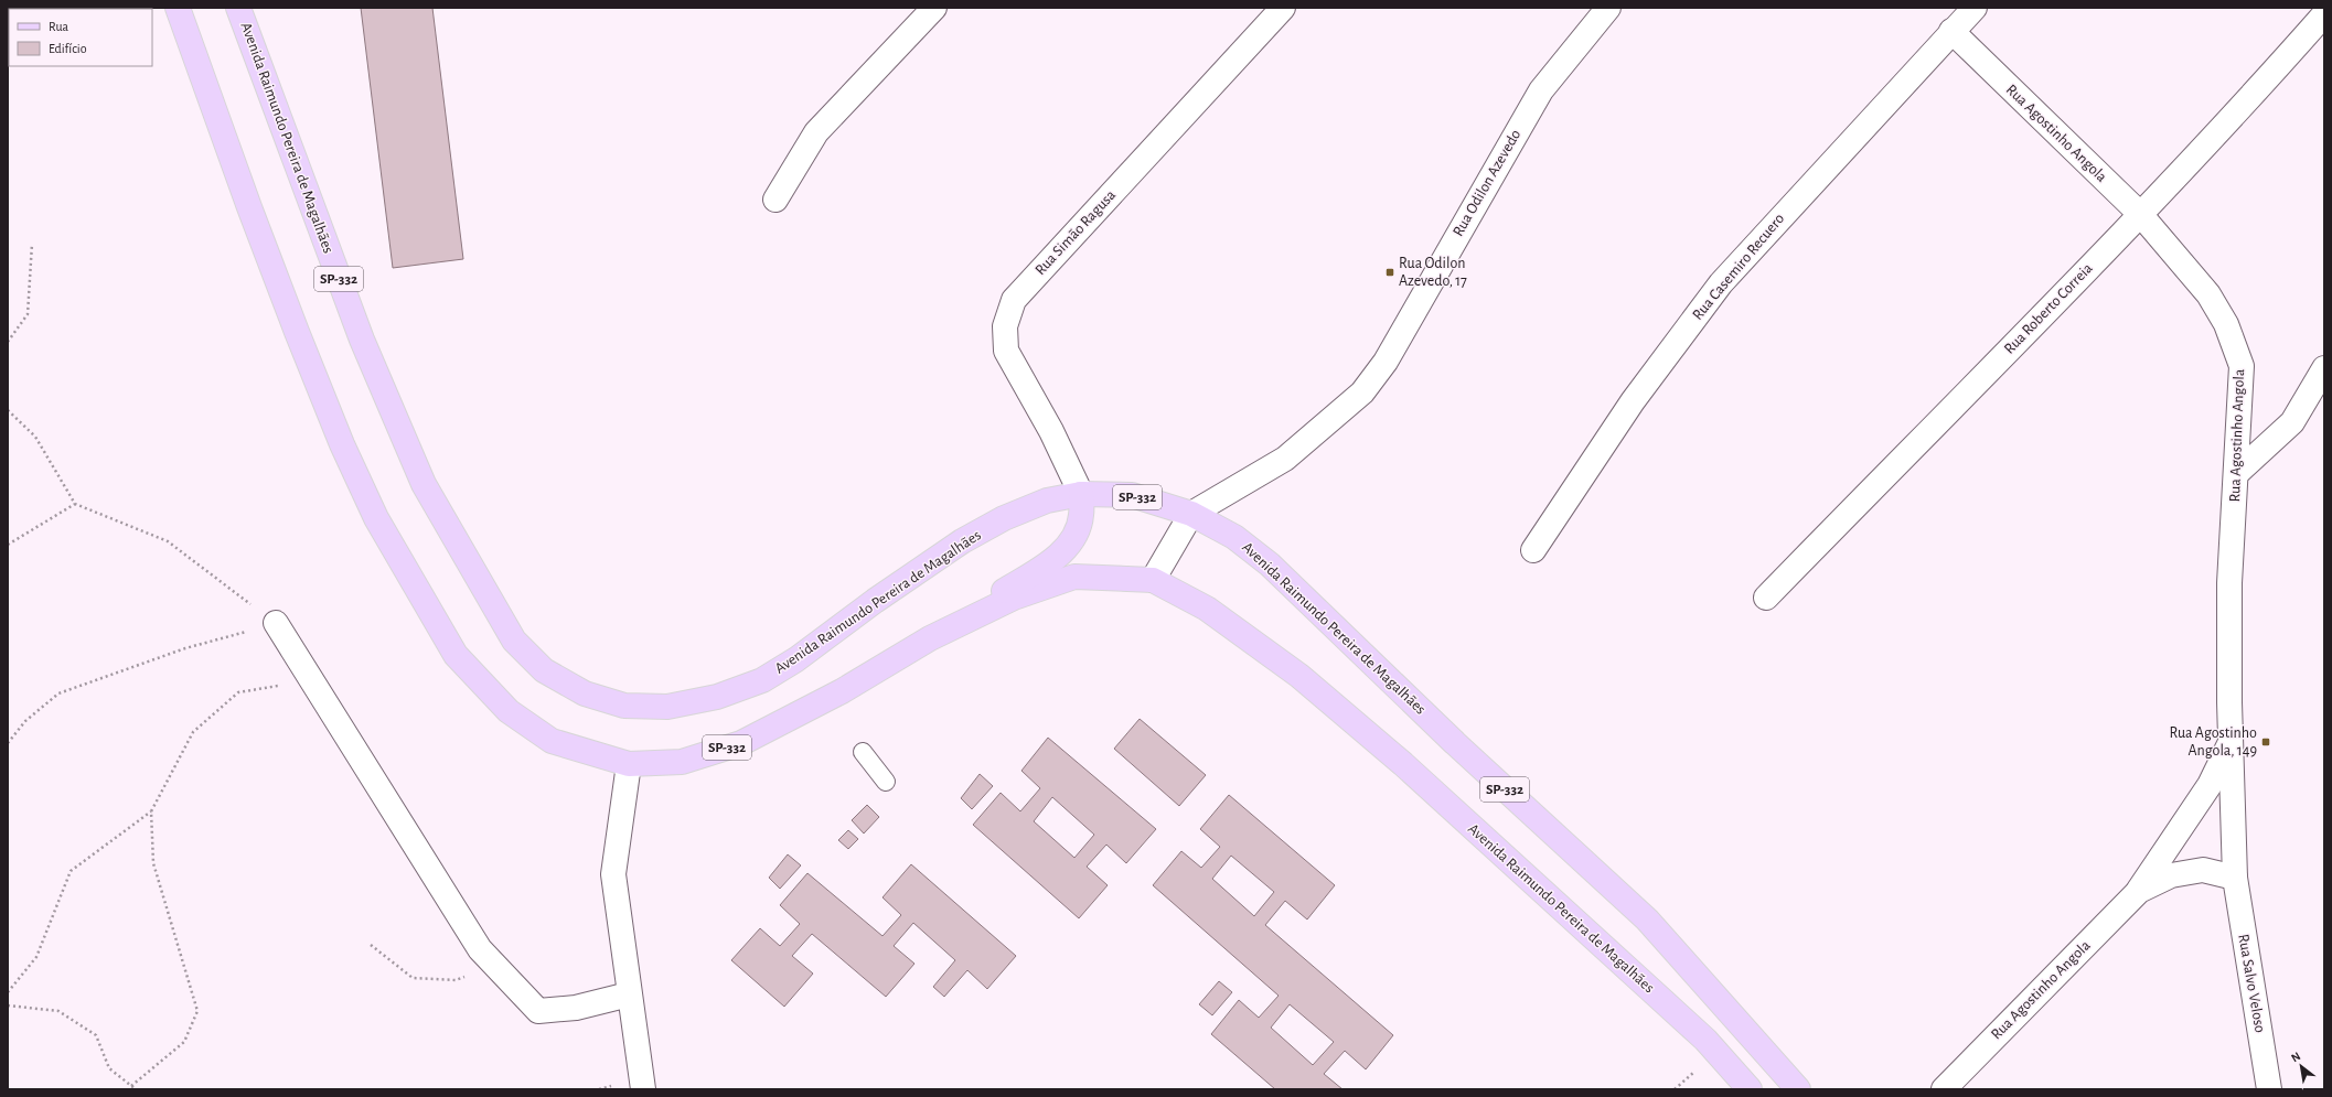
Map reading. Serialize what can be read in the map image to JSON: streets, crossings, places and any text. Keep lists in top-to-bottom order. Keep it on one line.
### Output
{"streets":{"main road":["Avenida Raimundo Pereira de Magalhães","SP-332"],"street":["Rua Agostinho Angola","Rua Odilon Azevedo","Rua Simão Ragusa","Rua Casemiro Recuero","Rua Roberto Correia","Rua Salvo Veloso"]},"crossings":[["Rua Agostinho Angola","Rua Casemiro Recuero"],["Rua Agostinho Angola","Rua Roberto Correia"],["Rua Agostinho Angola","Rua Salvo Veloso"],["Avenida Raimundo Pereira de Magalhães","Rua Odilon Azevedo"],["Avenida Raimundo Pereira de Magalhães","Rua Simão Ragusa"]],"places":{"transit":["Rua Odilon Azevedo, 17","Rua Agostinho Angola, 149"]},"legend":["Rua","Edifício"],"north":"top left"}
